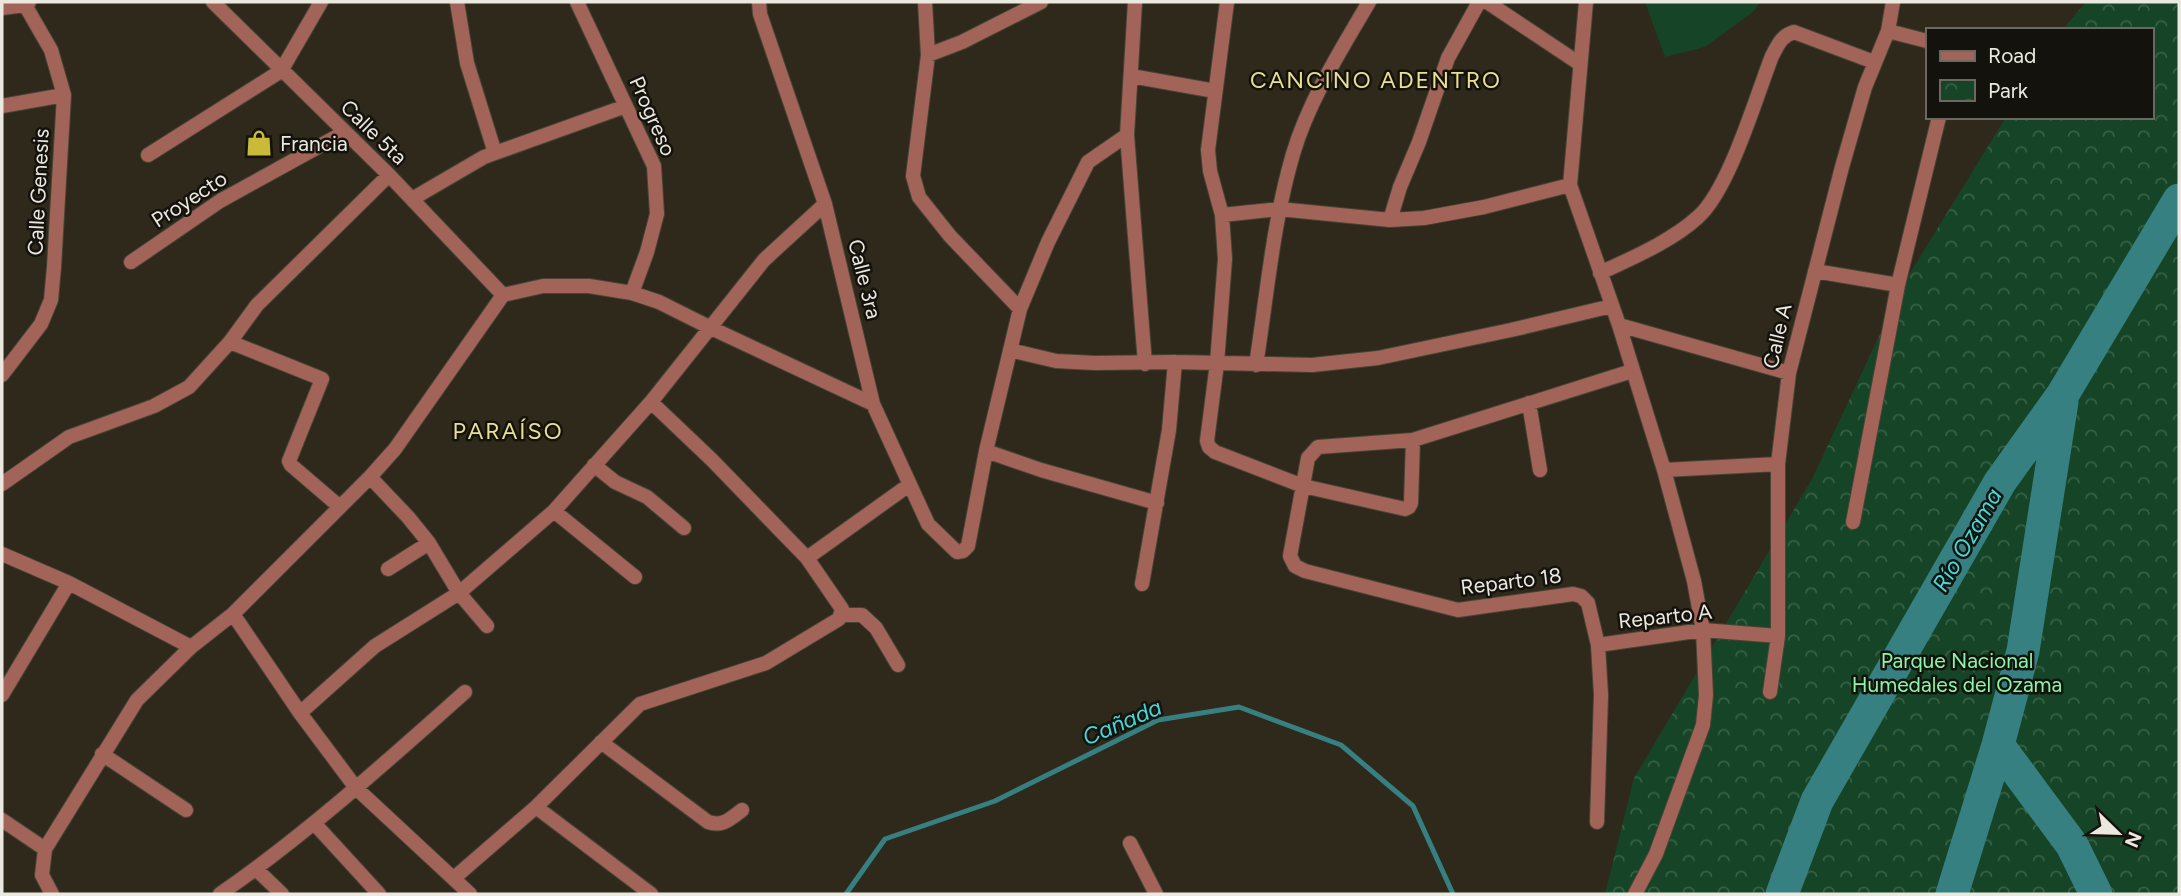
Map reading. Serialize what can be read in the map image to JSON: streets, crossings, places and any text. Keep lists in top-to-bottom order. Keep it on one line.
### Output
{"streets":{"street":["Progreso","Calle 5ta","Calle Genesis","Proyecto","Calle 3ra","Calle A","Reparto 18","Reparto A"]},"crossings":[["Calle 5ta","Proyecto"],["Calle A","Reparto A"],["Reparto 18","Reparto A"]],"districts":["CANCINO ADENTRO","PARAÍSO"],"water":["Río Ozama","Cañada"],"parks":["Parque Nacional Humedales del Ozama"],"places":{"shop":["Francia"]},"legend":["Road","Park"],"north":"bottom right"}
